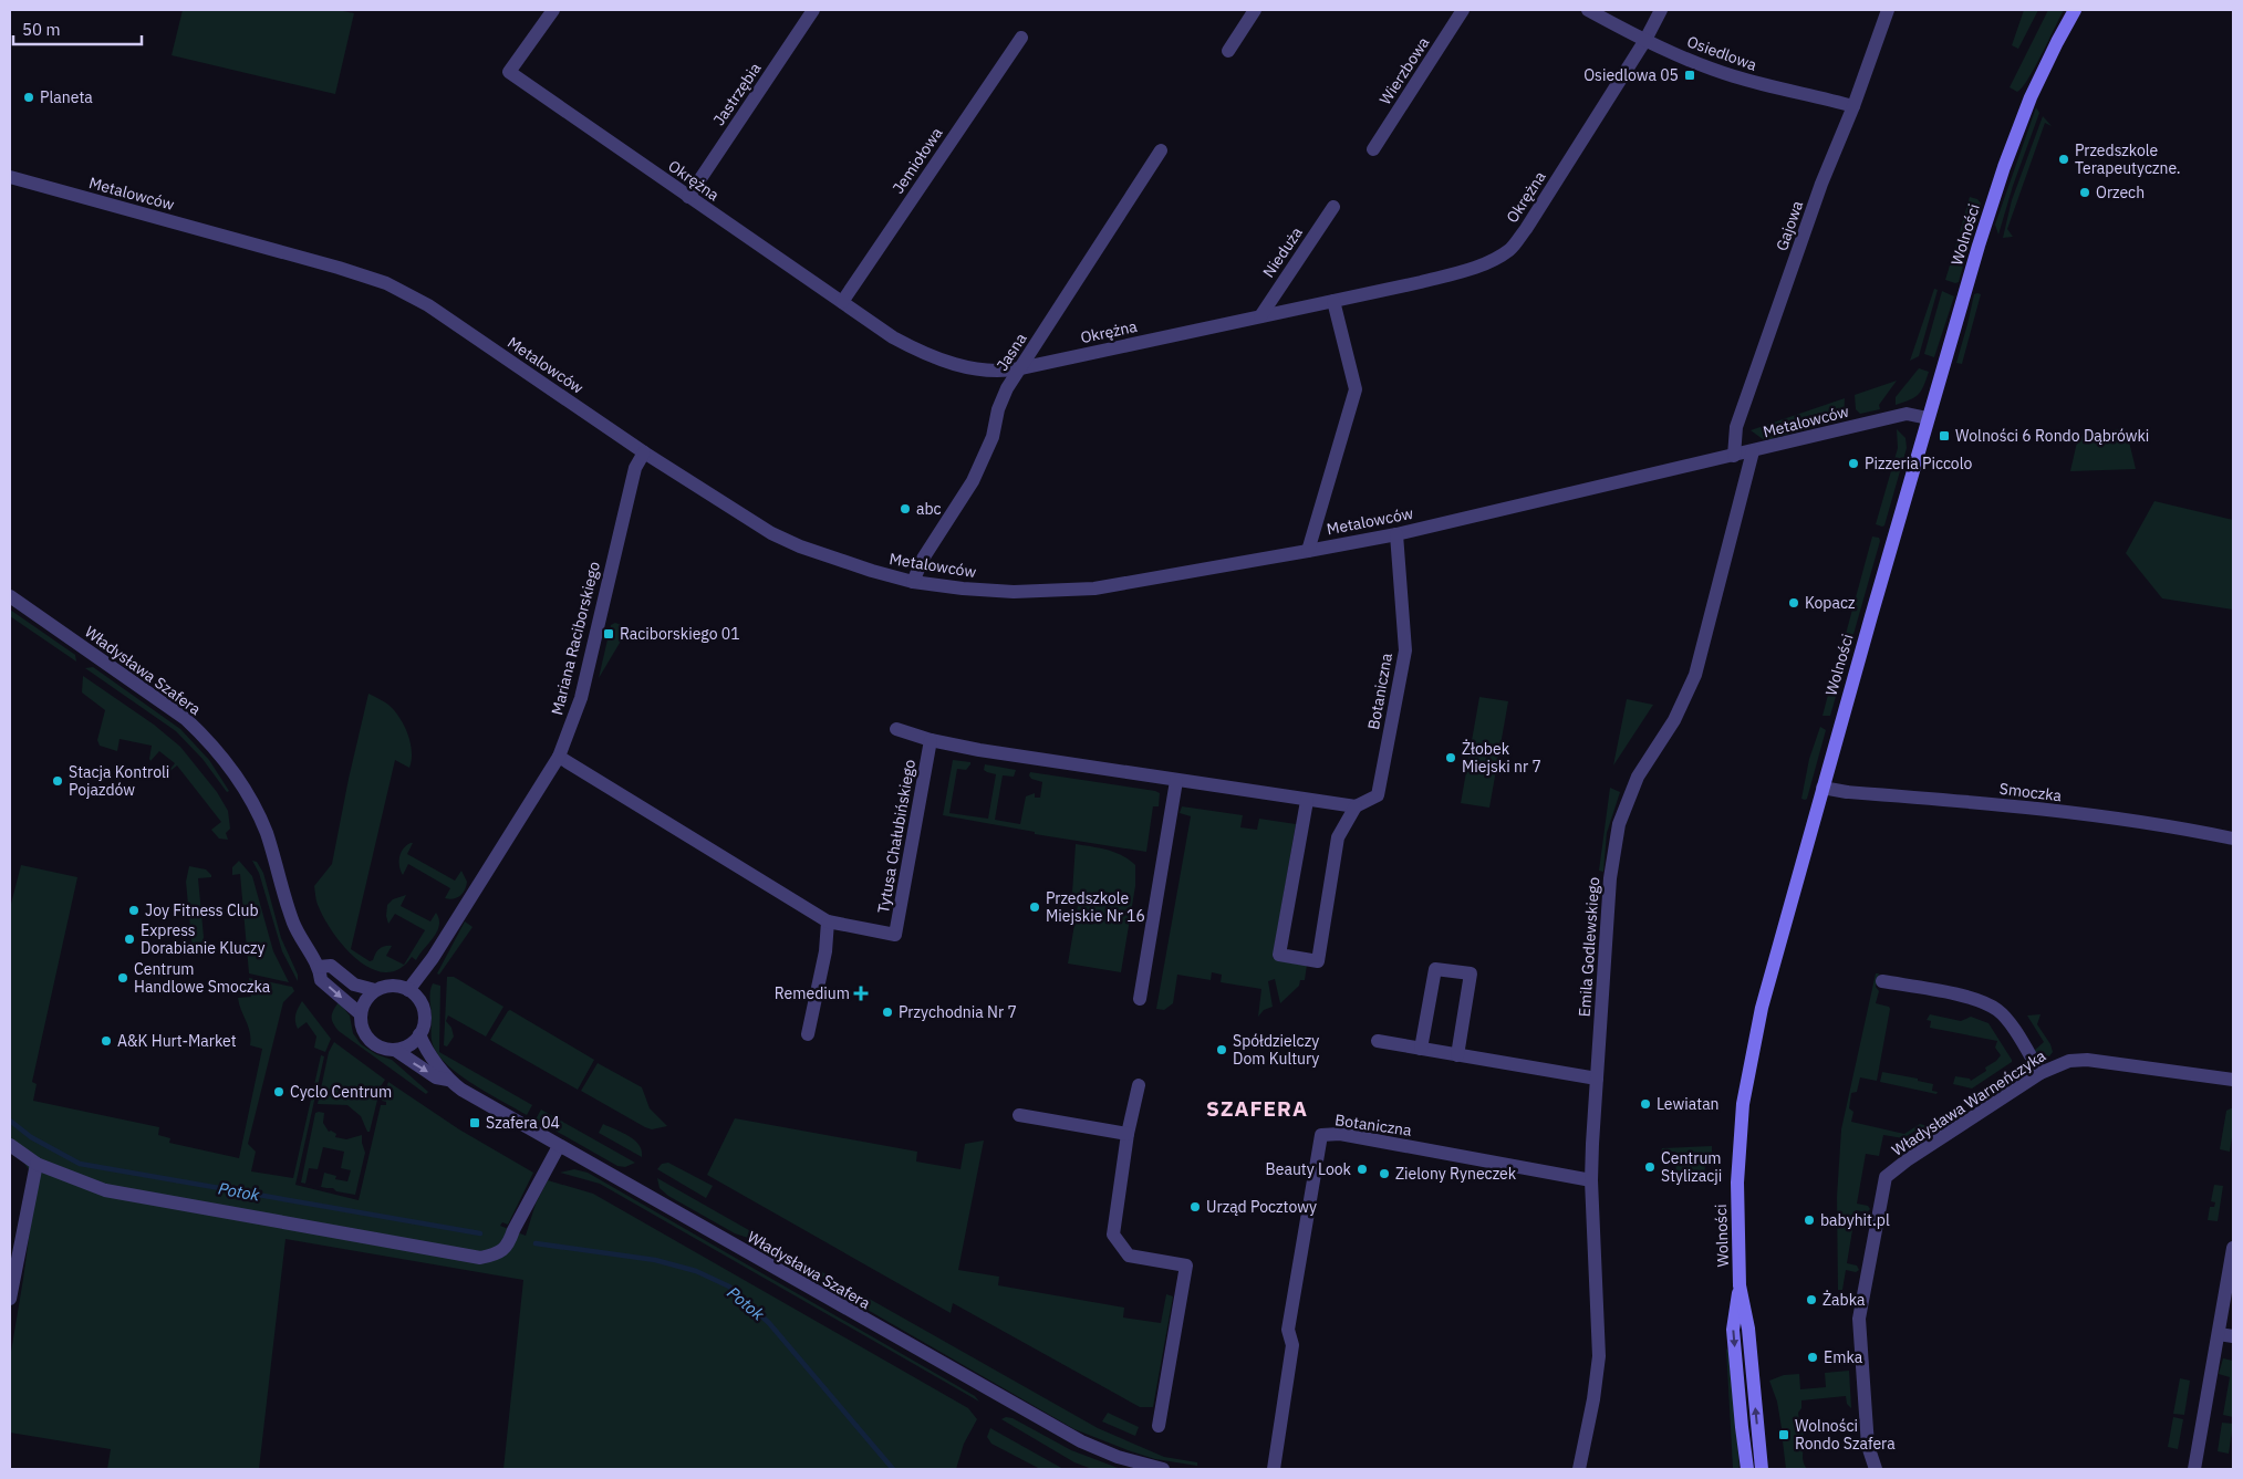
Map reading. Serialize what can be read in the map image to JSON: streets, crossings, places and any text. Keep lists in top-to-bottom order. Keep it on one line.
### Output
{"streets":{"main road":["Wolności"],"street":["Osiedlowa","Wierzbowa","Jastrzębia","Jemiołowa","Okrężna","Metalowców","Gajowa","Nieduża","Jasna","Mariana Raciborskiego","Władysława Szafera","Botaniczna","Smoczka","Tytusa Chałubińskiego","Emila Godlewskiego","Władysława Warneńczyka"]},"crossings":[["Osiedlowa","Okrężna"],["Osiedlowa","Gajowa"],["Jastrzębia","Okrężna"],["Jemiołowa","Okrężna"],["Okrężna","Nieduża"],["Okrężna","Jasna"],["Metalowców","Gajowa"],["Metalowców","Wolności"],["Metalowców","Jasna"],["Metalowców","Mariana Raciborskiego"],["Metalowców","Botaniczna"],["Metalowców","Emila Godlewskiego"],["Wolności","Smoczka"],["Mariana Raciborskiego","Władysława Szafera"],["Botaniczna","Emila Godlewskiego"]],"districts":["SZAFERA"],"water":["Potok"],"places":{"transit":["Osiedlowa 05","Wolności 6 Rondo Dąbrówki","Raciborskiego 01","Szafera 04","Wolności Rondo Szafera"],"other":["Planeta","Przedszkole Terapeutyczne.","Orzech","Pizzeria Piccolo","abc","Kopacz","Żłobek Miejski nr 7","Stacja Kontroli Pojazdów","Przedszkole Miejskie Nr 16","Joy Fitness Club","Express Dorabianie Kluczy","Centrum Handlowe Smoczka","Przychodnia Nr 7","A&K Hurt-Market","Spółdzielczy Dom Kultury","Cyclo Centrum","Lewiatan","Centrum Stylizacji","Beauty Look","Zielony Ryneczek","Urząd Pocztowy","babyhit.pl","Żabka","Emka"],"health":["Remedium"]},"scale_bar":"50 m"}
